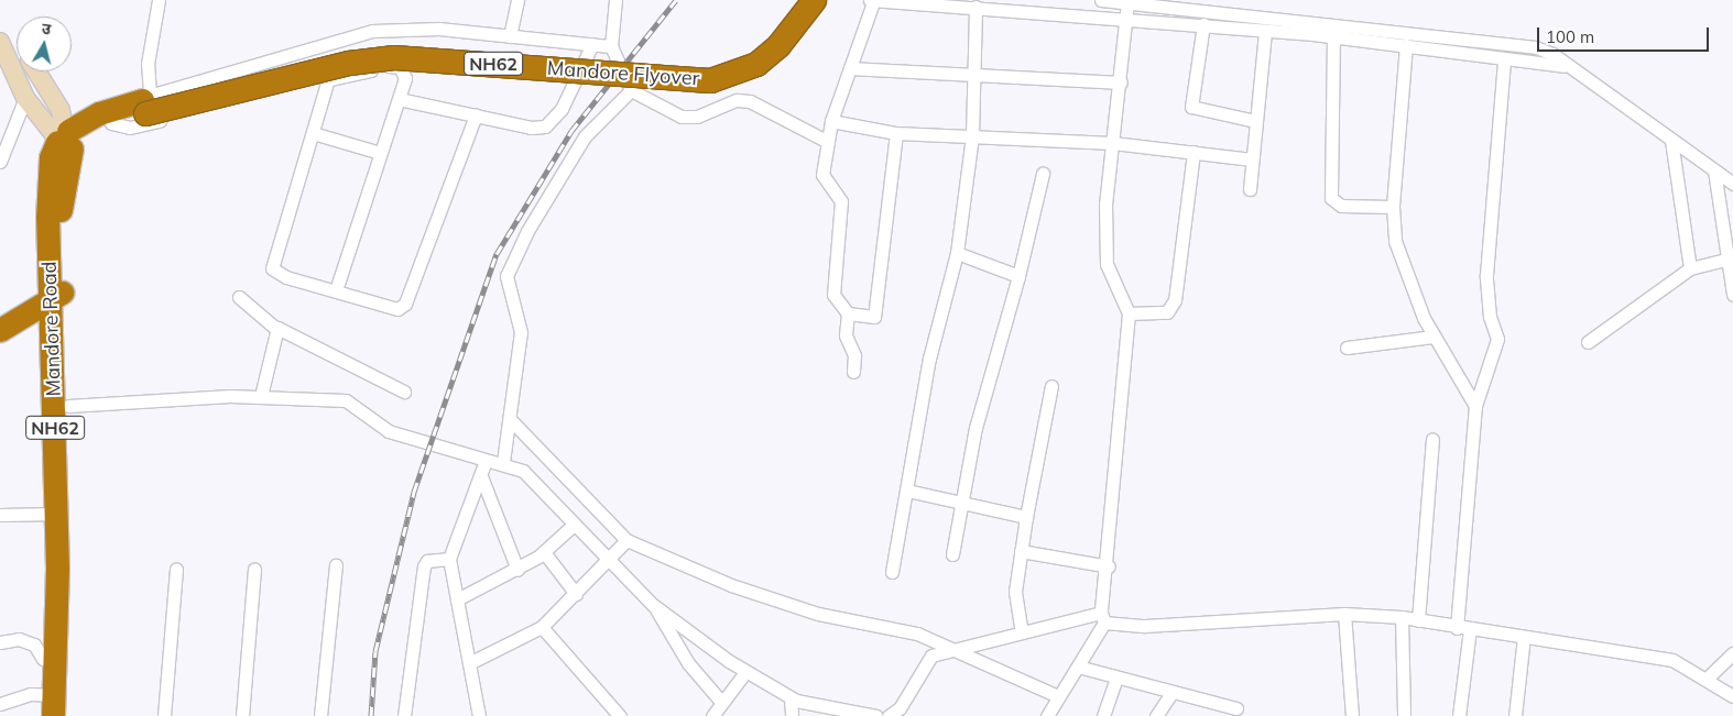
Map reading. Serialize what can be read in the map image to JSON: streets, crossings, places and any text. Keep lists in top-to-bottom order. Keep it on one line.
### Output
{"streets":{"highway":["NH62","Mandore Flyover","Mandore Road"]},"crossings":[["NH62","Mandore Flyover"],["NH62","Mandore Road"]],"scale_bar":"100 m","north":"top"}
